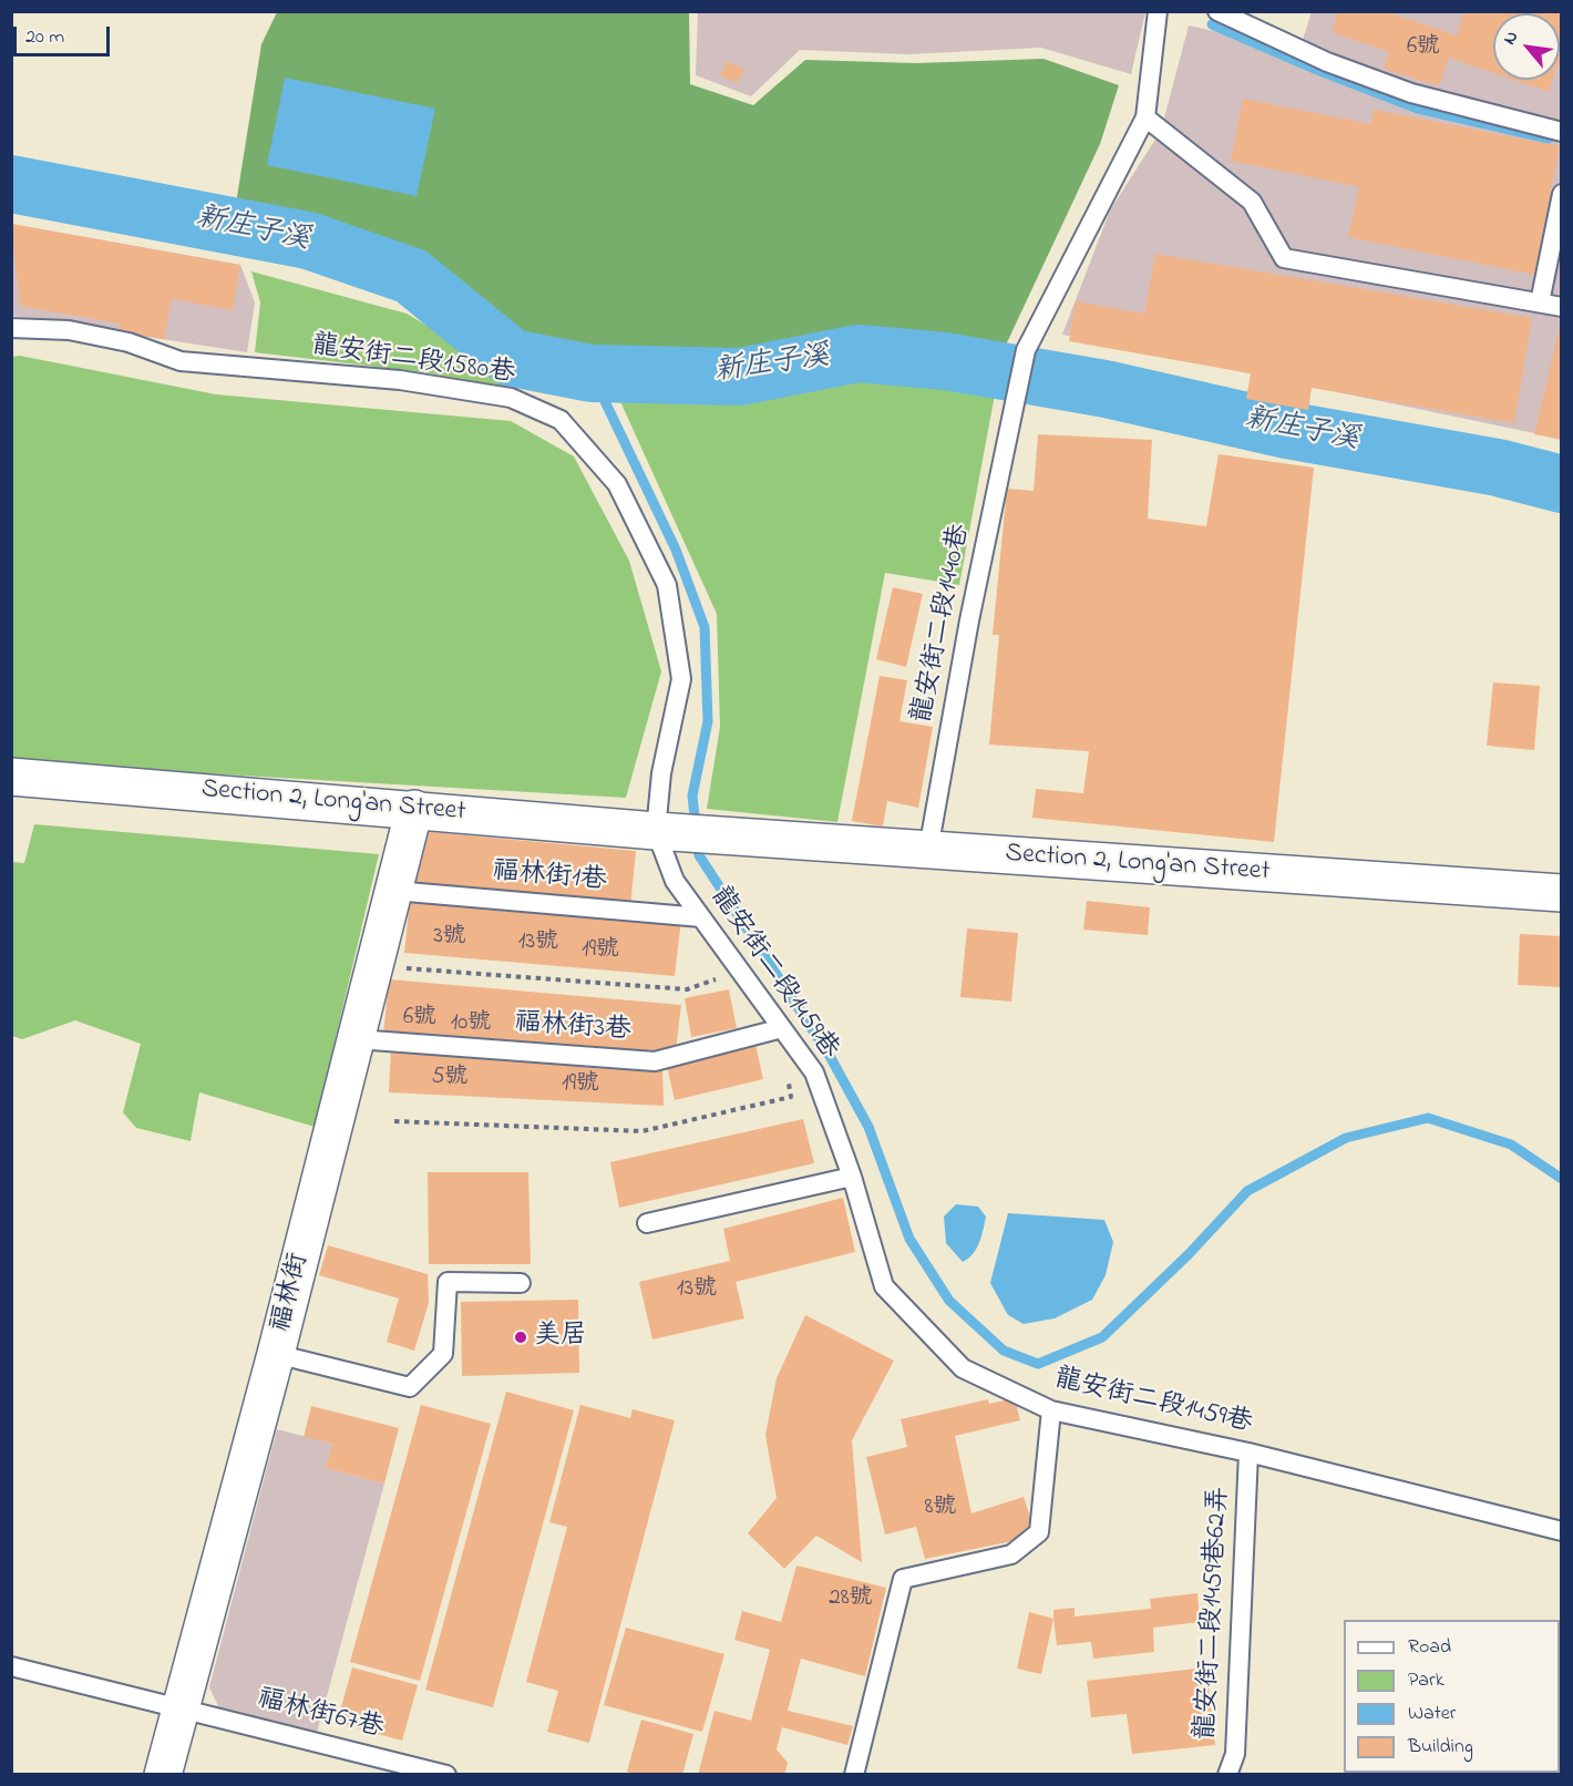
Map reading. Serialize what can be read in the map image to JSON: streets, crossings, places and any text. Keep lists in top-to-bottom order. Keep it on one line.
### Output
{"streets":{"street":["Section 2, Long'an Street","福林街"],"lane":["龍安街二段1580巷","龍安街二段1440巷","福林街1巷","龍安街二段1459巷","福林街3巷","龍安街二段1459巷62弄","福林街67巷"]},"crossings":[["龍安街二段1580巷","Section 2, Long'an Street"],["龍安街二段1580巷","龍安街二段1459巷"],["龍安街二段1440巷","Section 2, Long'an Street"],["Section 2, Long'an Street","龍安街二段1459巷"],["Section 2, Long'an Street","福林街"],["福林街1巷","龍安街二段1459巷"],["福林街1巷","福林街"],["龍安街二段1459巷","福林街3巷"],["龍安街二段1459巷","龍安街二段1459巷62弄"],["福林街3巷","福林街"],["福林街","福林街67巷"]],"water":["新庄子溪"],"places":["美居"],"house_numbers":["6號","3號","13號","19號","6號","10號","5號","19號","13號","8號","28號"],"legend":["Road","Park","Water","Building"],"scale_bar":"20 m","north":"top left"}
